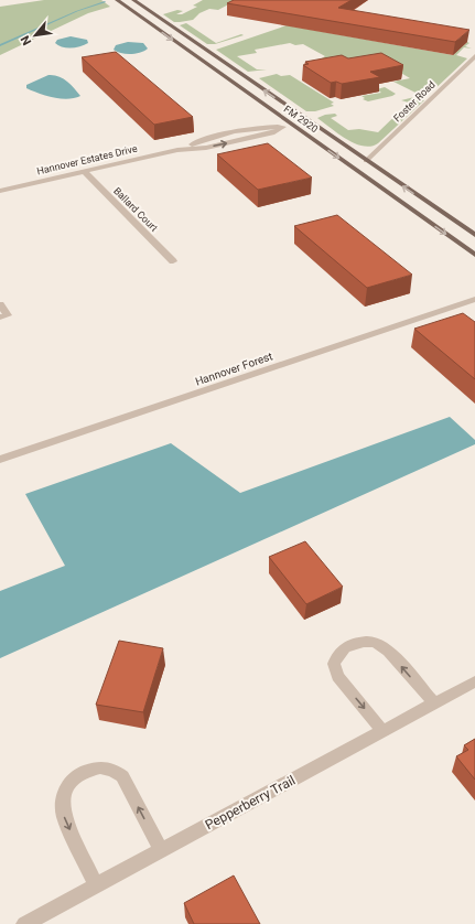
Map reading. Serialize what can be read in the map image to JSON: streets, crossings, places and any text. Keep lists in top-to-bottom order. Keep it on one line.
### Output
{"streets":{"main road":["FM 2920"],"street":["Foster Road","Hannover Estates Drive","Ballard Court","Hannover Forest","Pepperberry Trail"]},"crossings":[["Foster Road","FM 2920"],["FM 2920","Hannover Estates Drive"],["Hannover Estates Drive","Ballard Court"]],"north":"bottom left"}
